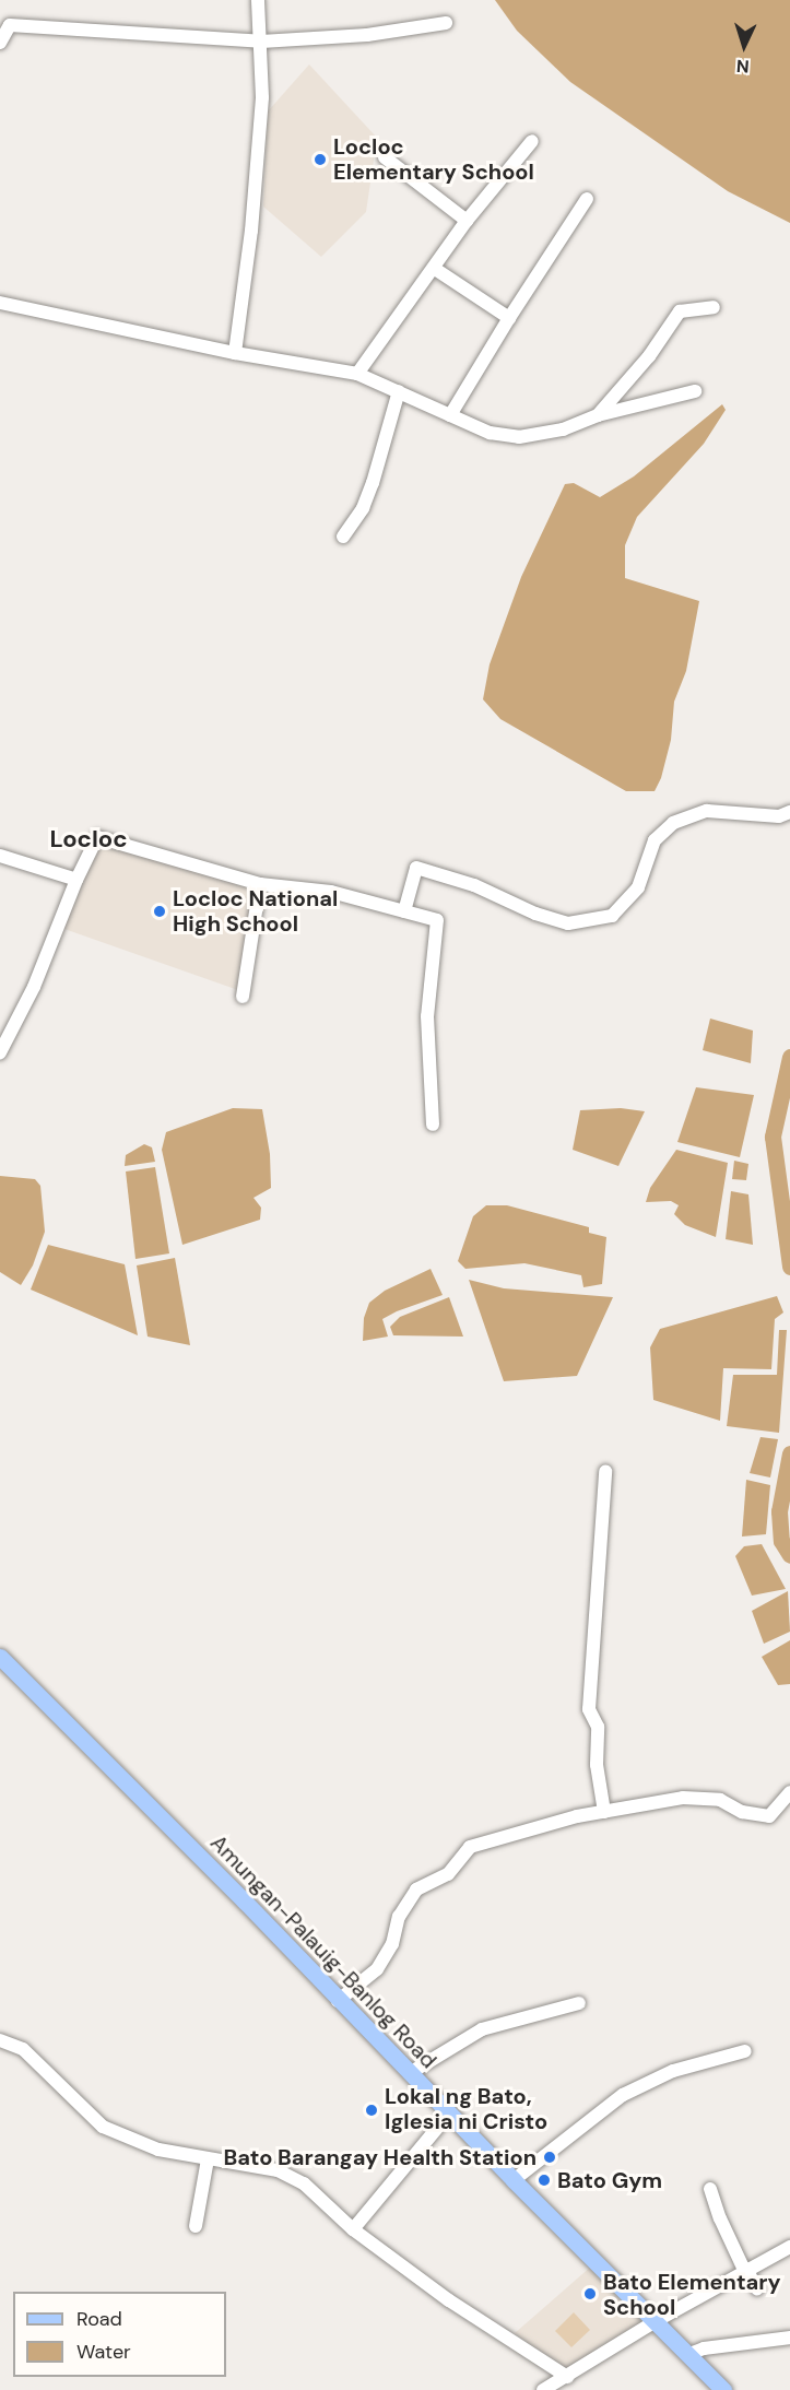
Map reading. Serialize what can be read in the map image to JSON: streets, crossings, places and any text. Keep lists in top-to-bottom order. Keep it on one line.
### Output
{"streets":{"main road":["Amungan-Palauig-Banlog Road"]},"districts":["Locloc"],"places":["Locloc Elementary School","Locloc National High School","Lokal ng Bato, Iglesia ni Cristo","Bato Barangay Health Station","Bato Gym","Bato Elementary School"],"legend":["Road","Water"],"north":"bottom"}
